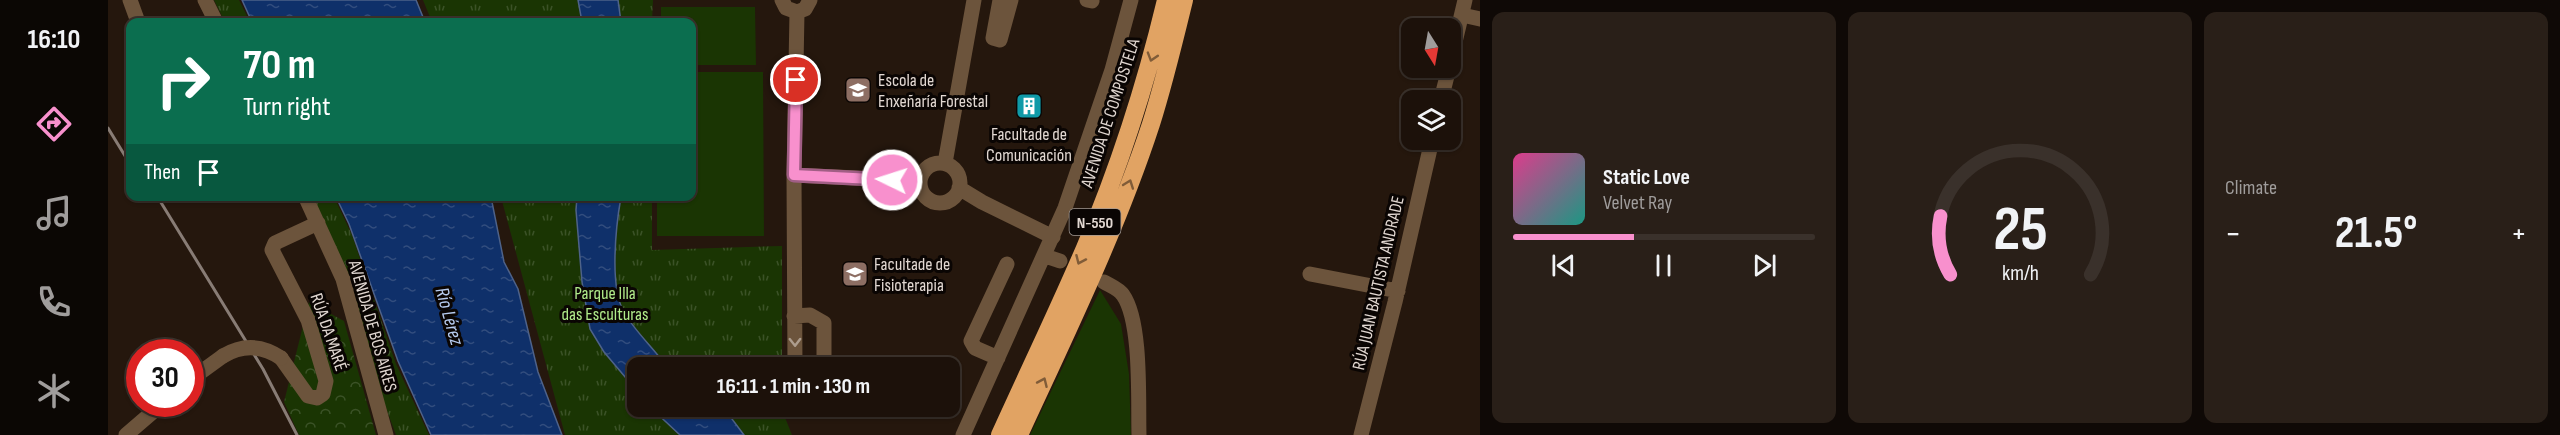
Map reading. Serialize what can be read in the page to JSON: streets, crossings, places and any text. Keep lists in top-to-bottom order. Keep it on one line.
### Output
{"streets":{"highway":["AVENIDA DE COMPOSTELA","N-550"],"street":["RÚA JUAN BAUTISTA ANDRADE","AVENIDA DE BOS AIRES","RÚA DA MARÉ"]},"crossings":[["AVENIDA DE BOS AIRES","RÚA DA MARÉ"]],"water":["Río Lérez"],"parks":["Parque Illa das Esculturas"],"places":{"school or university":["Escola de Enxeñaría Forestal","Facultade de Fisioterapia"],"building":["Facultade de Comunicación"]},"north":"bottom","page":{"tabs":"16:10","tile":"Climate","turn":["70 m","Turn right"],"then":"Then","song":["Static Love","Velvet Ray"],"heat":["−","21.5°","+"],"limit":"30","trip":"16:11 · 1 min · 130 m","gauge":["25","km/h"]}}
